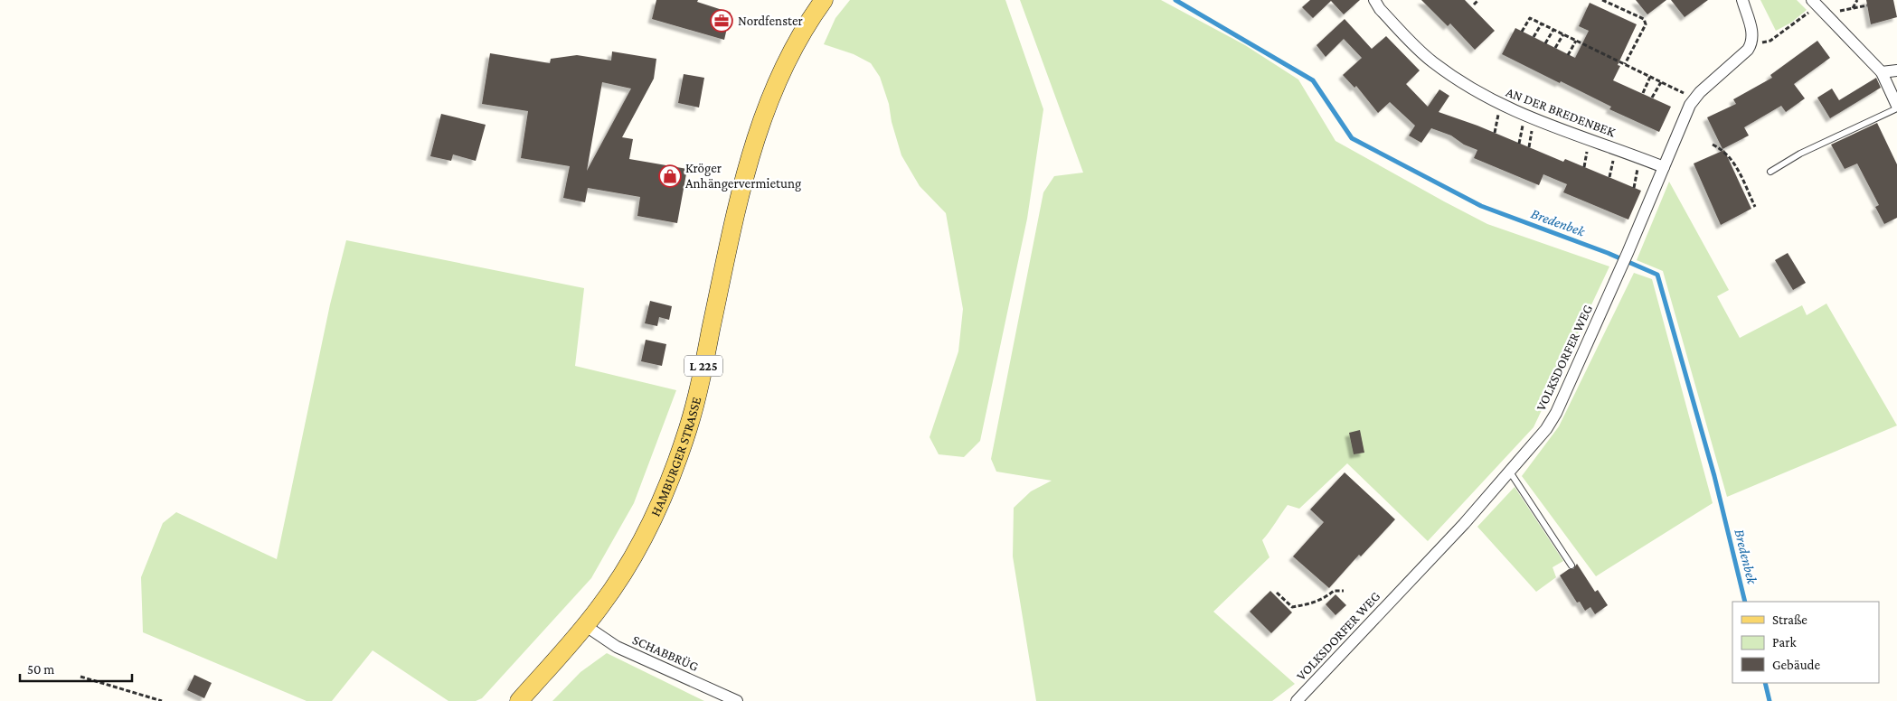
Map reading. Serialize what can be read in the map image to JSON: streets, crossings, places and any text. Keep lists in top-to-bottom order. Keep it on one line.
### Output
{"streets":{"main road":["L 225","HAMBURGER STRASSE"],"street":["AN DER BREDENBEK","VOLKSDORFER WEG","SCHABBRÜG"]},"crossings":[["AN DER BREDENBEK","VOLKSDORFER WEG"],["HAMBURGER STRASSE","SCHABBRÜG"]],"water":["Bredenbek"],"places":{"office":["Nordfenster"],"shop":["Kröger Anhängervermietung"]},"legend":["Straße","Park","Gebäude"],"scale_bar":"50 m"}
